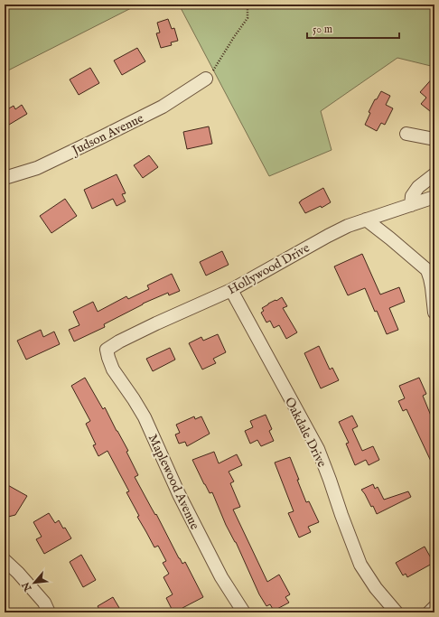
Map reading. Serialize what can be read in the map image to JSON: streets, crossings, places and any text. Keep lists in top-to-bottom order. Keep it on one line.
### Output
{"streets":{"street":["Judson Avenue","Hollywood Drive","Oakdale Drive","Maplewood Avenue"]},"crossings":[["Hollywood Drive","Oakdale Drive"],["Hollywood Drive","Maplewood Avenue"]],"scale_bar":"50 m","north":"bottom left"}
